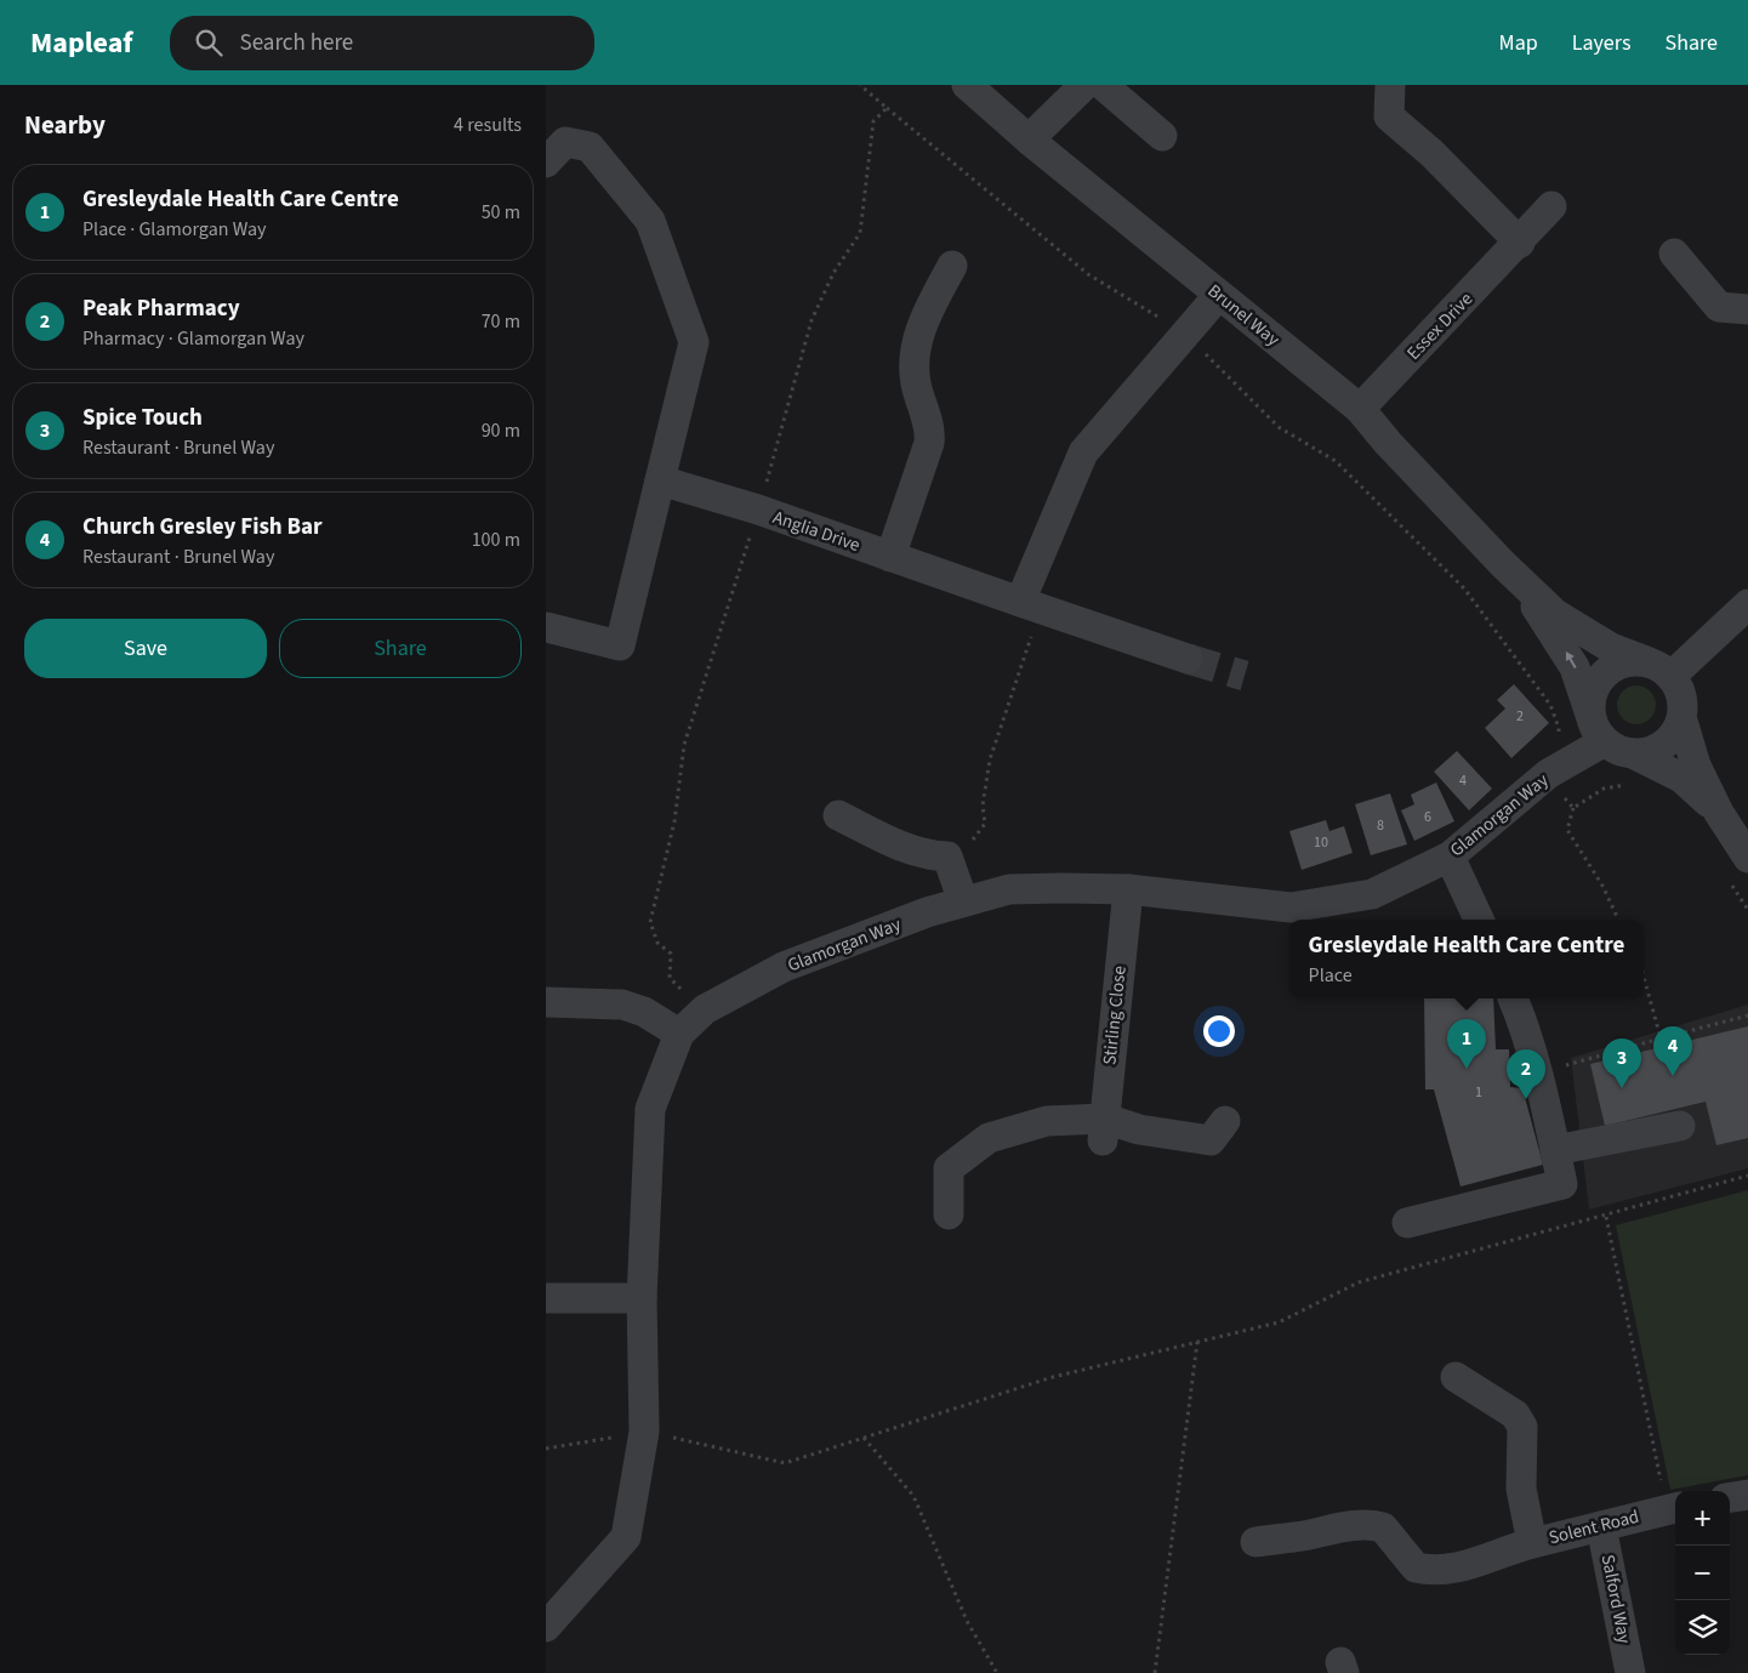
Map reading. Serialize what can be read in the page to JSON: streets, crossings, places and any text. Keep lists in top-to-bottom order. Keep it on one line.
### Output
{"streets":{"street":["Brunel Way","Essex Drive","Anglia Drive","Glamorgan Way","Stirling Close","Solent Road","Salford Way"]},"crossings":[["Brunel Way","Essex Drive"],["Brunel Way","Glamorgan Way"],["Glamorgan Way","Stirling Close"],["Solent Road","Salford Way"]],"house_numbers":["2","4","6","8","10","1"],"page":{"header":"Mapleaf","search":"Search here","nav":["Map","Layers","Share"],"heading":["Nearby","4 results"],"list":[{"mark":"1","name":"Gresleydale Health Care Centre","note":"Place · Glamorgan Way","value":"50 m"},{"mark":"2","name":"Peak Pharmacy","note":"Pharmacy · Glamorgan Way","value":"70 m"},{"mark":"3","name":"Spice Touch","note":"Restaurant · Brunel Way","value":"90 m"},{"mark":"4","name":"Church Gresley Fish Bar","note":"Restaurant · Brunel Way","value":"100 m"}],"buttons":["Save","Share"],"popup":["Gresleydale Health Care Centre","Place"],"pins":["1","4","3","2"],"map_buttons":["+","−"]}}
